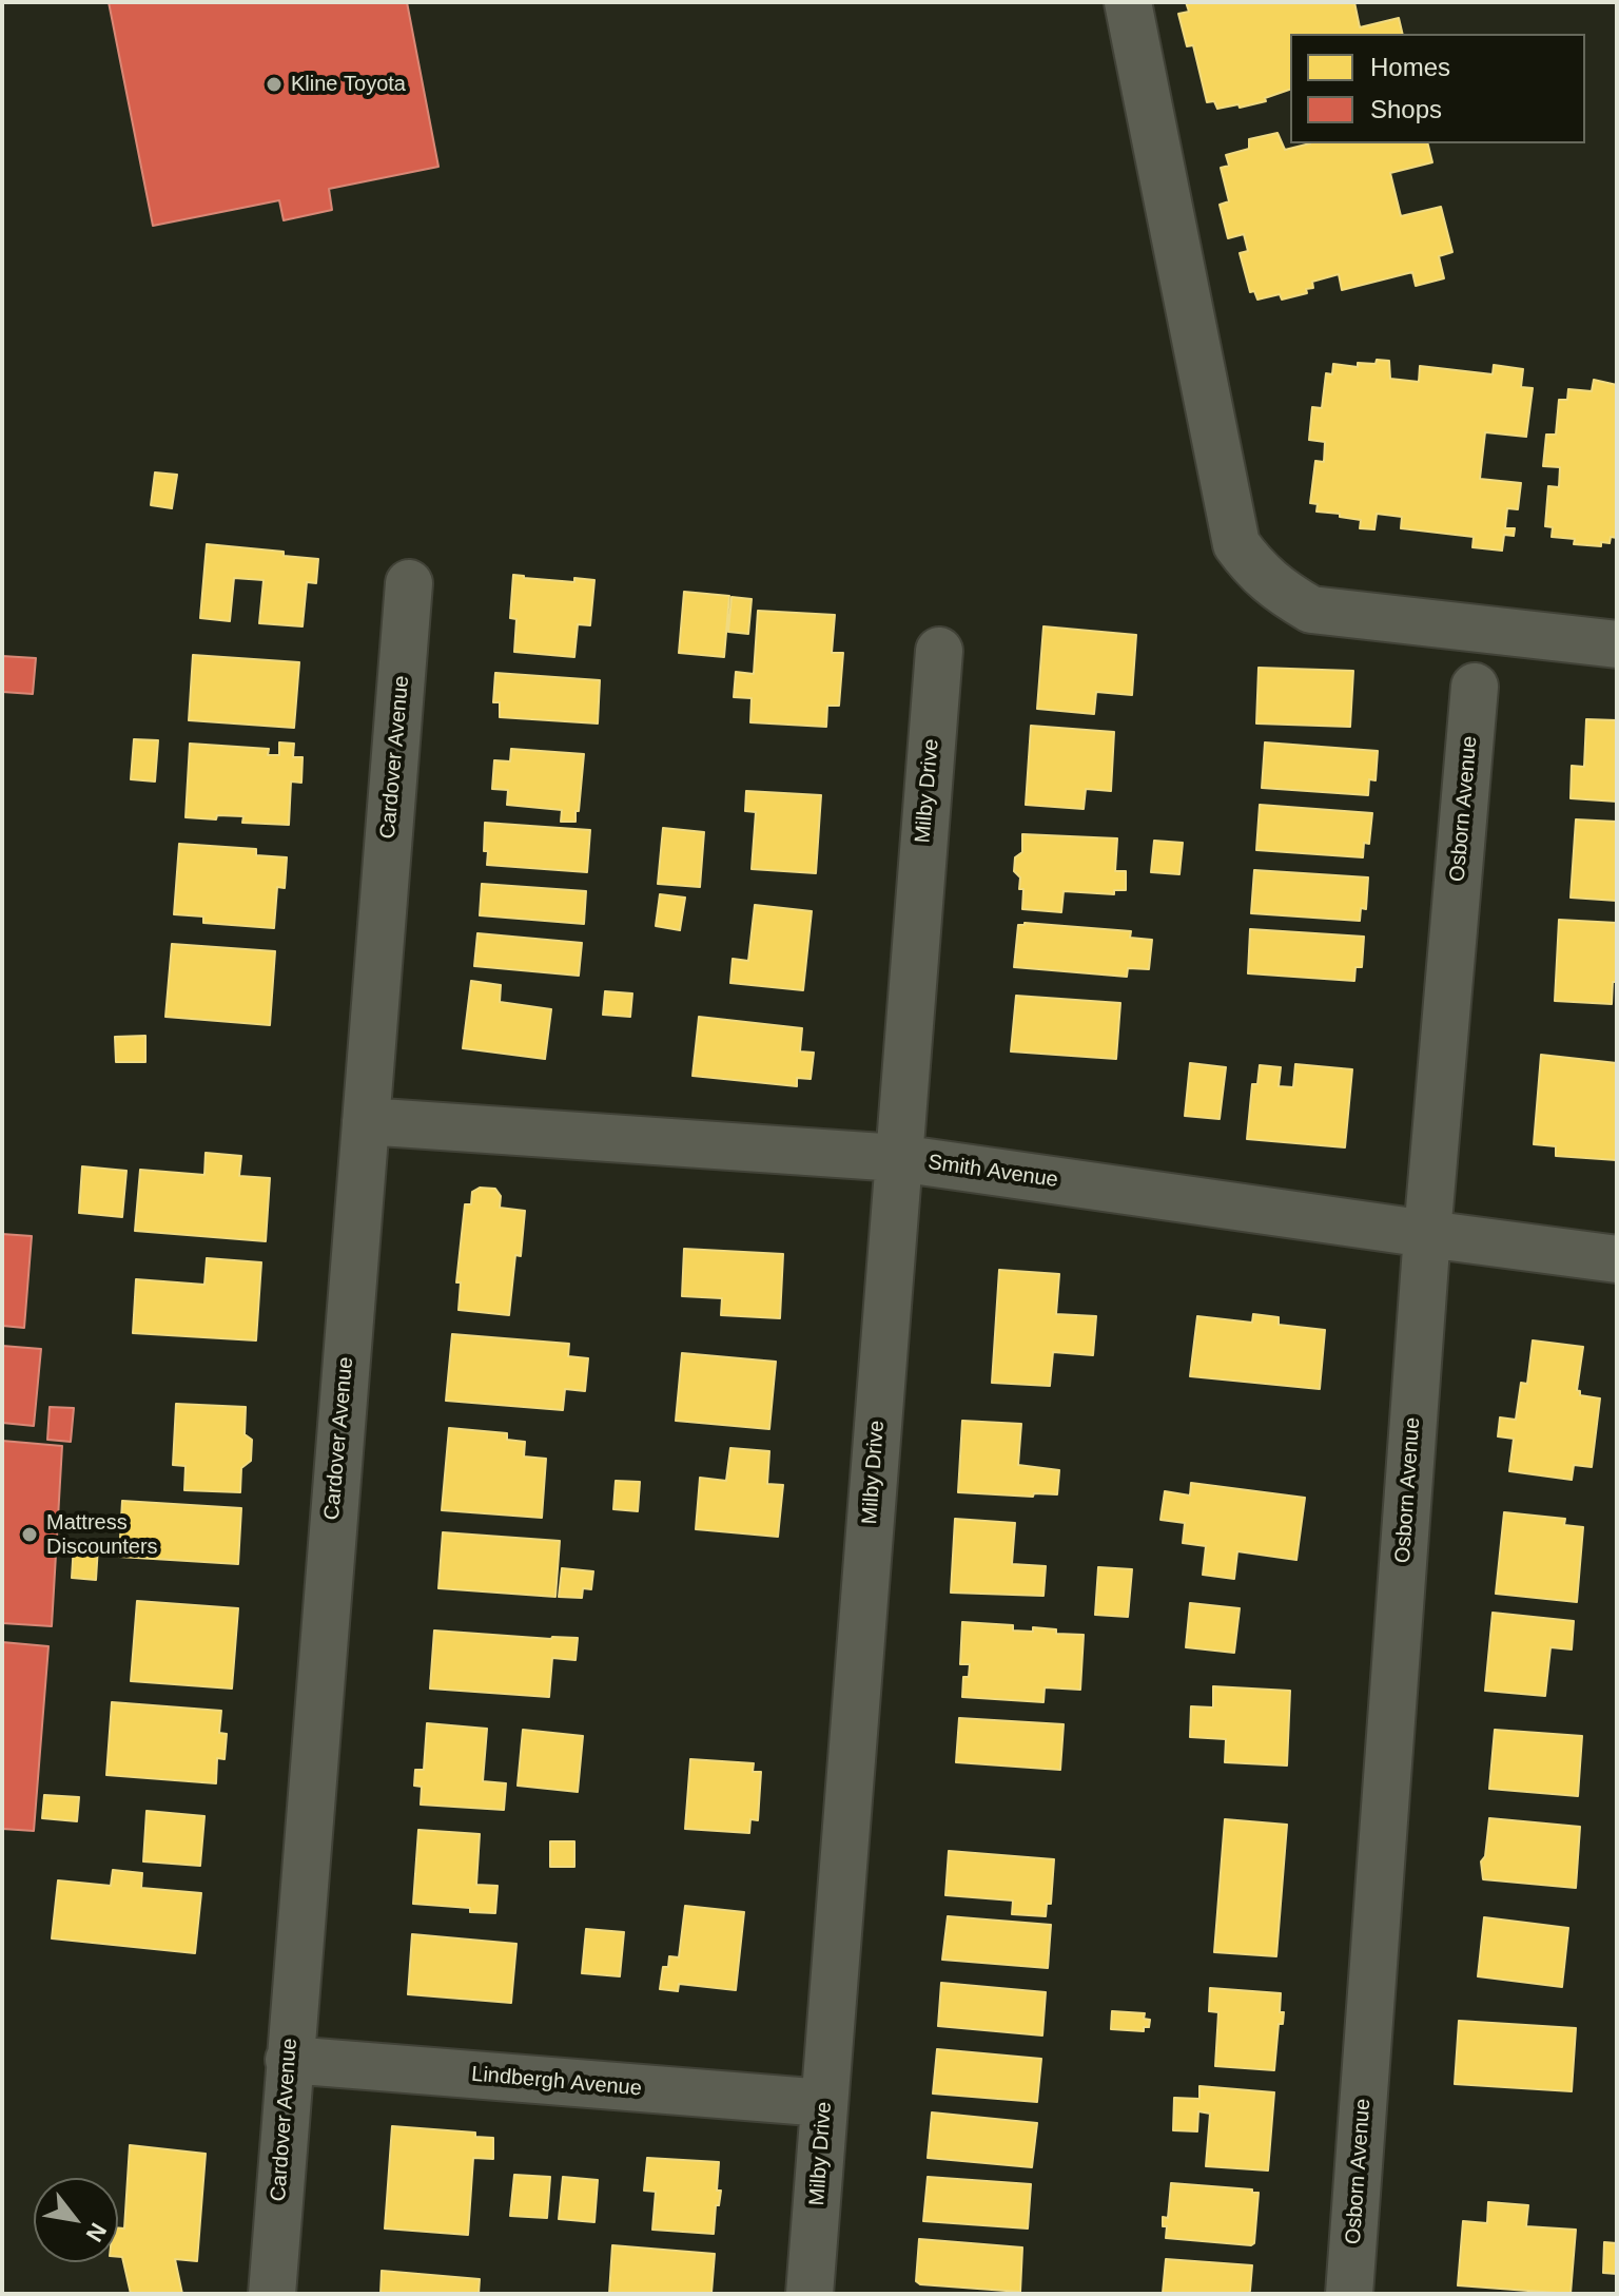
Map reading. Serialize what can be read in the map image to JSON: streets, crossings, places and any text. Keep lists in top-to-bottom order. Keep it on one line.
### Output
{"streets":{"street":["Cardover Avenue","Milby Drive","Osborn Avenue","Smith Avenue","Lindbergh Avenue"]},"crossings":[["Cardover Avenue","Smith Avenue"],["Cardover Avenue","Lindbergh Avenue"],["Milby Drive","Smith Avenue"],["Milby Drive","Lindbergh Avenue"],["Osborn Avenue","Smith Avenue"]],"places":["Kline Toyota","Mattress Discounters"],"legend":["Homes","Shops"],"north":"bottom right"}
